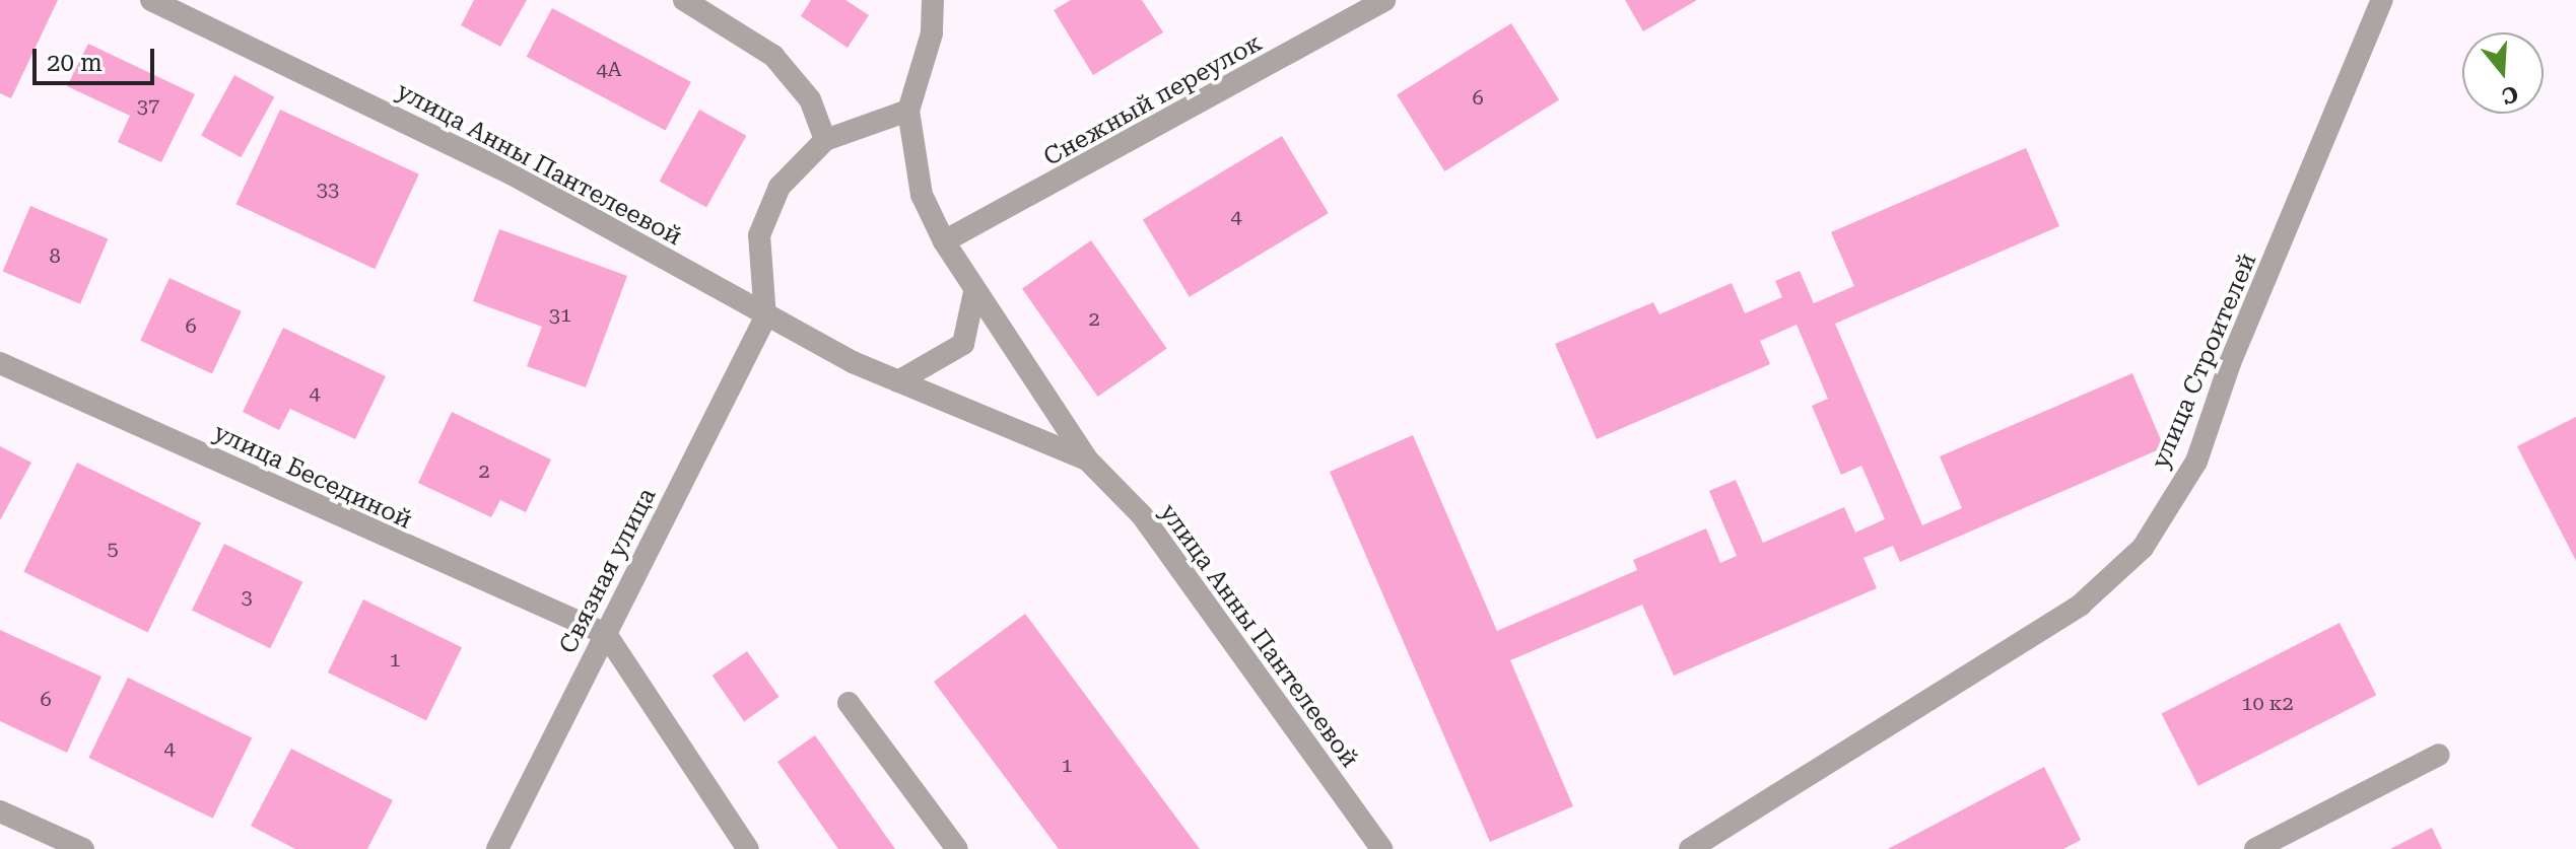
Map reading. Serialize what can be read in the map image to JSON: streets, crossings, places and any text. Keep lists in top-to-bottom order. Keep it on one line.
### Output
{"streets":{"street":["Снежный переулок","улица Анны Пантелеевой","улица Строителей","улица Бесединой","Связная улица"]},"crossings":[["Снежный переулок","улица Анны Пантелеевой"],["улица Анны Пантелеевой","Связная улица"],["улица Бесединой","Связная улица"]],"house_numbers":["4А","6","37","33","4","8","31","2","6","4","2","5","3","1","6","10 к2","4","1"],"scale_bar":"20 m","north":"bottom"}
